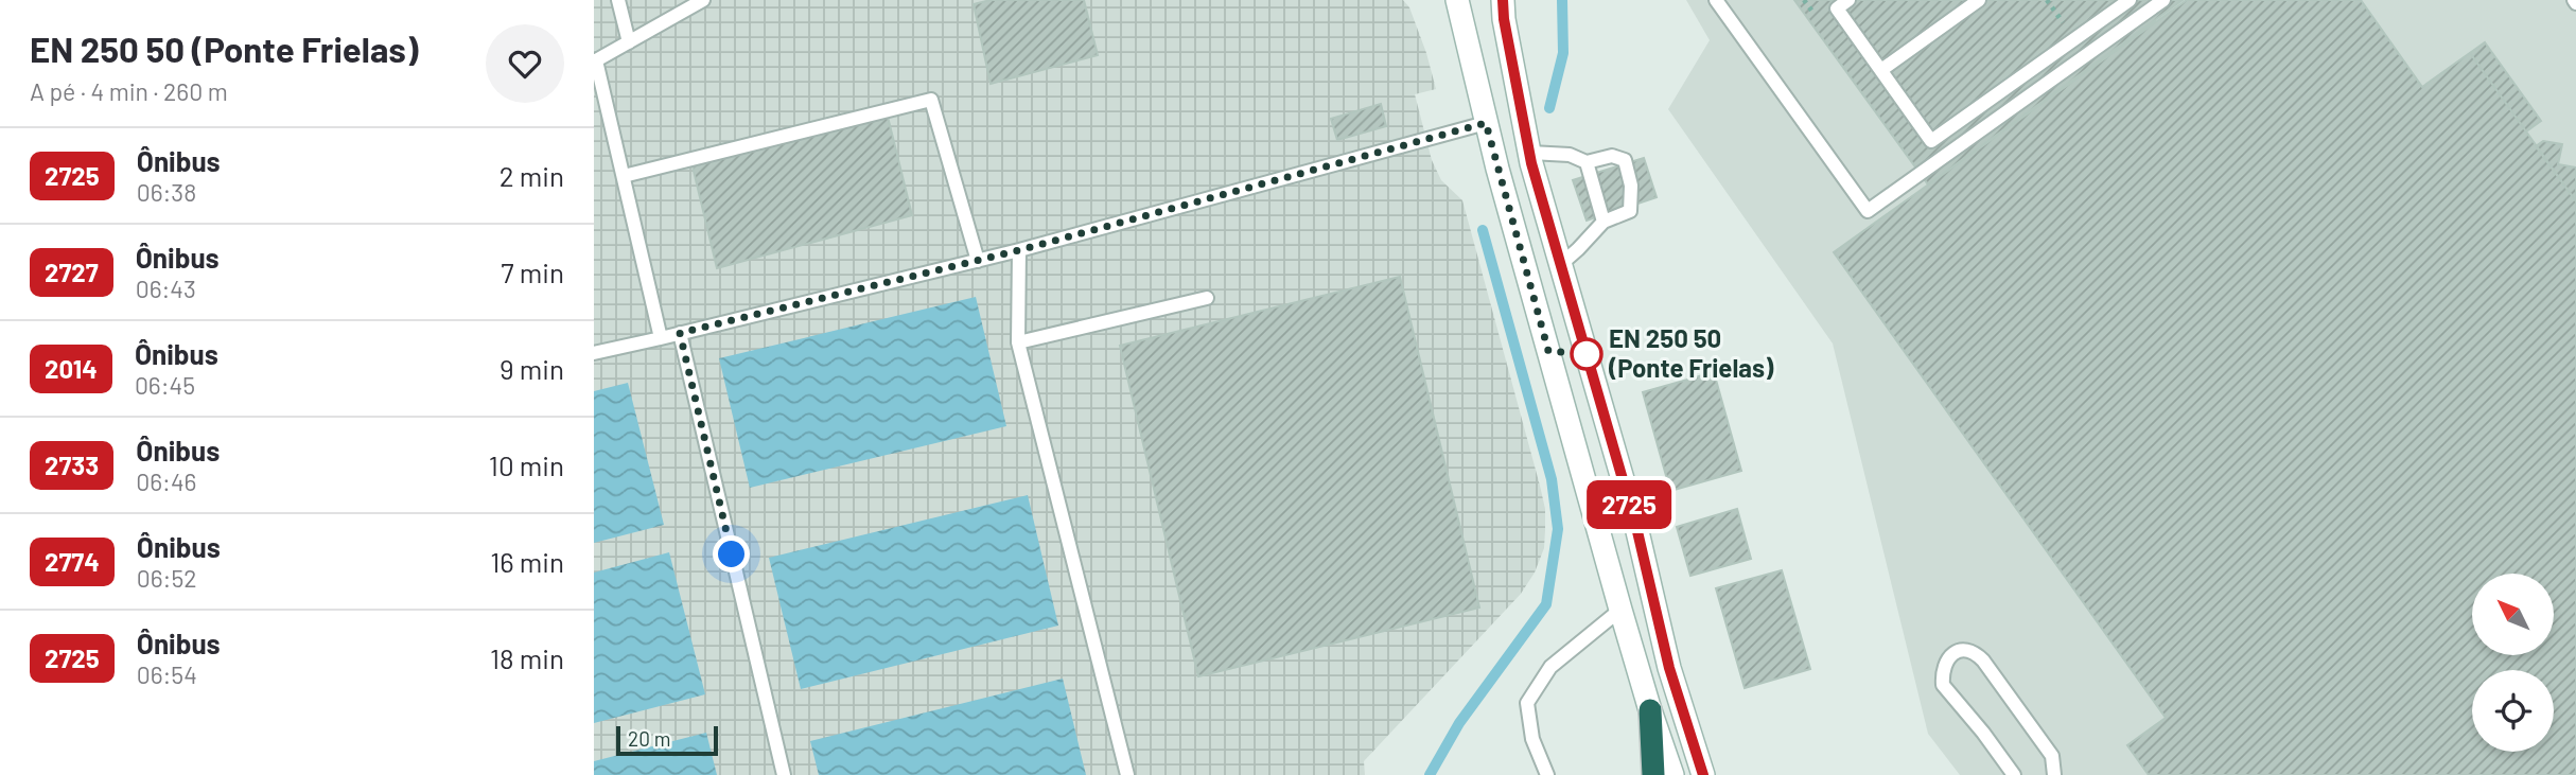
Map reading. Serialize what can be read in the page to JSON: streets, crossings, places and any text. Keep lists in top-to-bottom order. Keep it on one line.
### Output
{"places":["EN 250 50 (Ponte Frielas)"],"lines":["bus line 2725"],"scale_bar":"20 m","north":"top left","page":{"heading":["EN 250 50 (Ponte Frielas)","A pé · 4 min · 260 m"],"on_map":"2725","list":[{"mark":"2725","name":"Ônibus","note":"06:38","value":"2 min"},{"mark":"2727","name":"Ônibus","note":"06:43","value":"7 min"},{"mark":"2014","name":"Ônibus","note":"06:45","value":"9 min"},{"mark":"2733","name":"Ônibus","note":"06:46","value":"10 min"},{"mark":"2774","name":"Ônibus","note":"06:52","value":"16 min"},{"mark":"2725","name":"Ônibus","note":"06:54","value":"18 min"}],"scale":"20 m"}}
